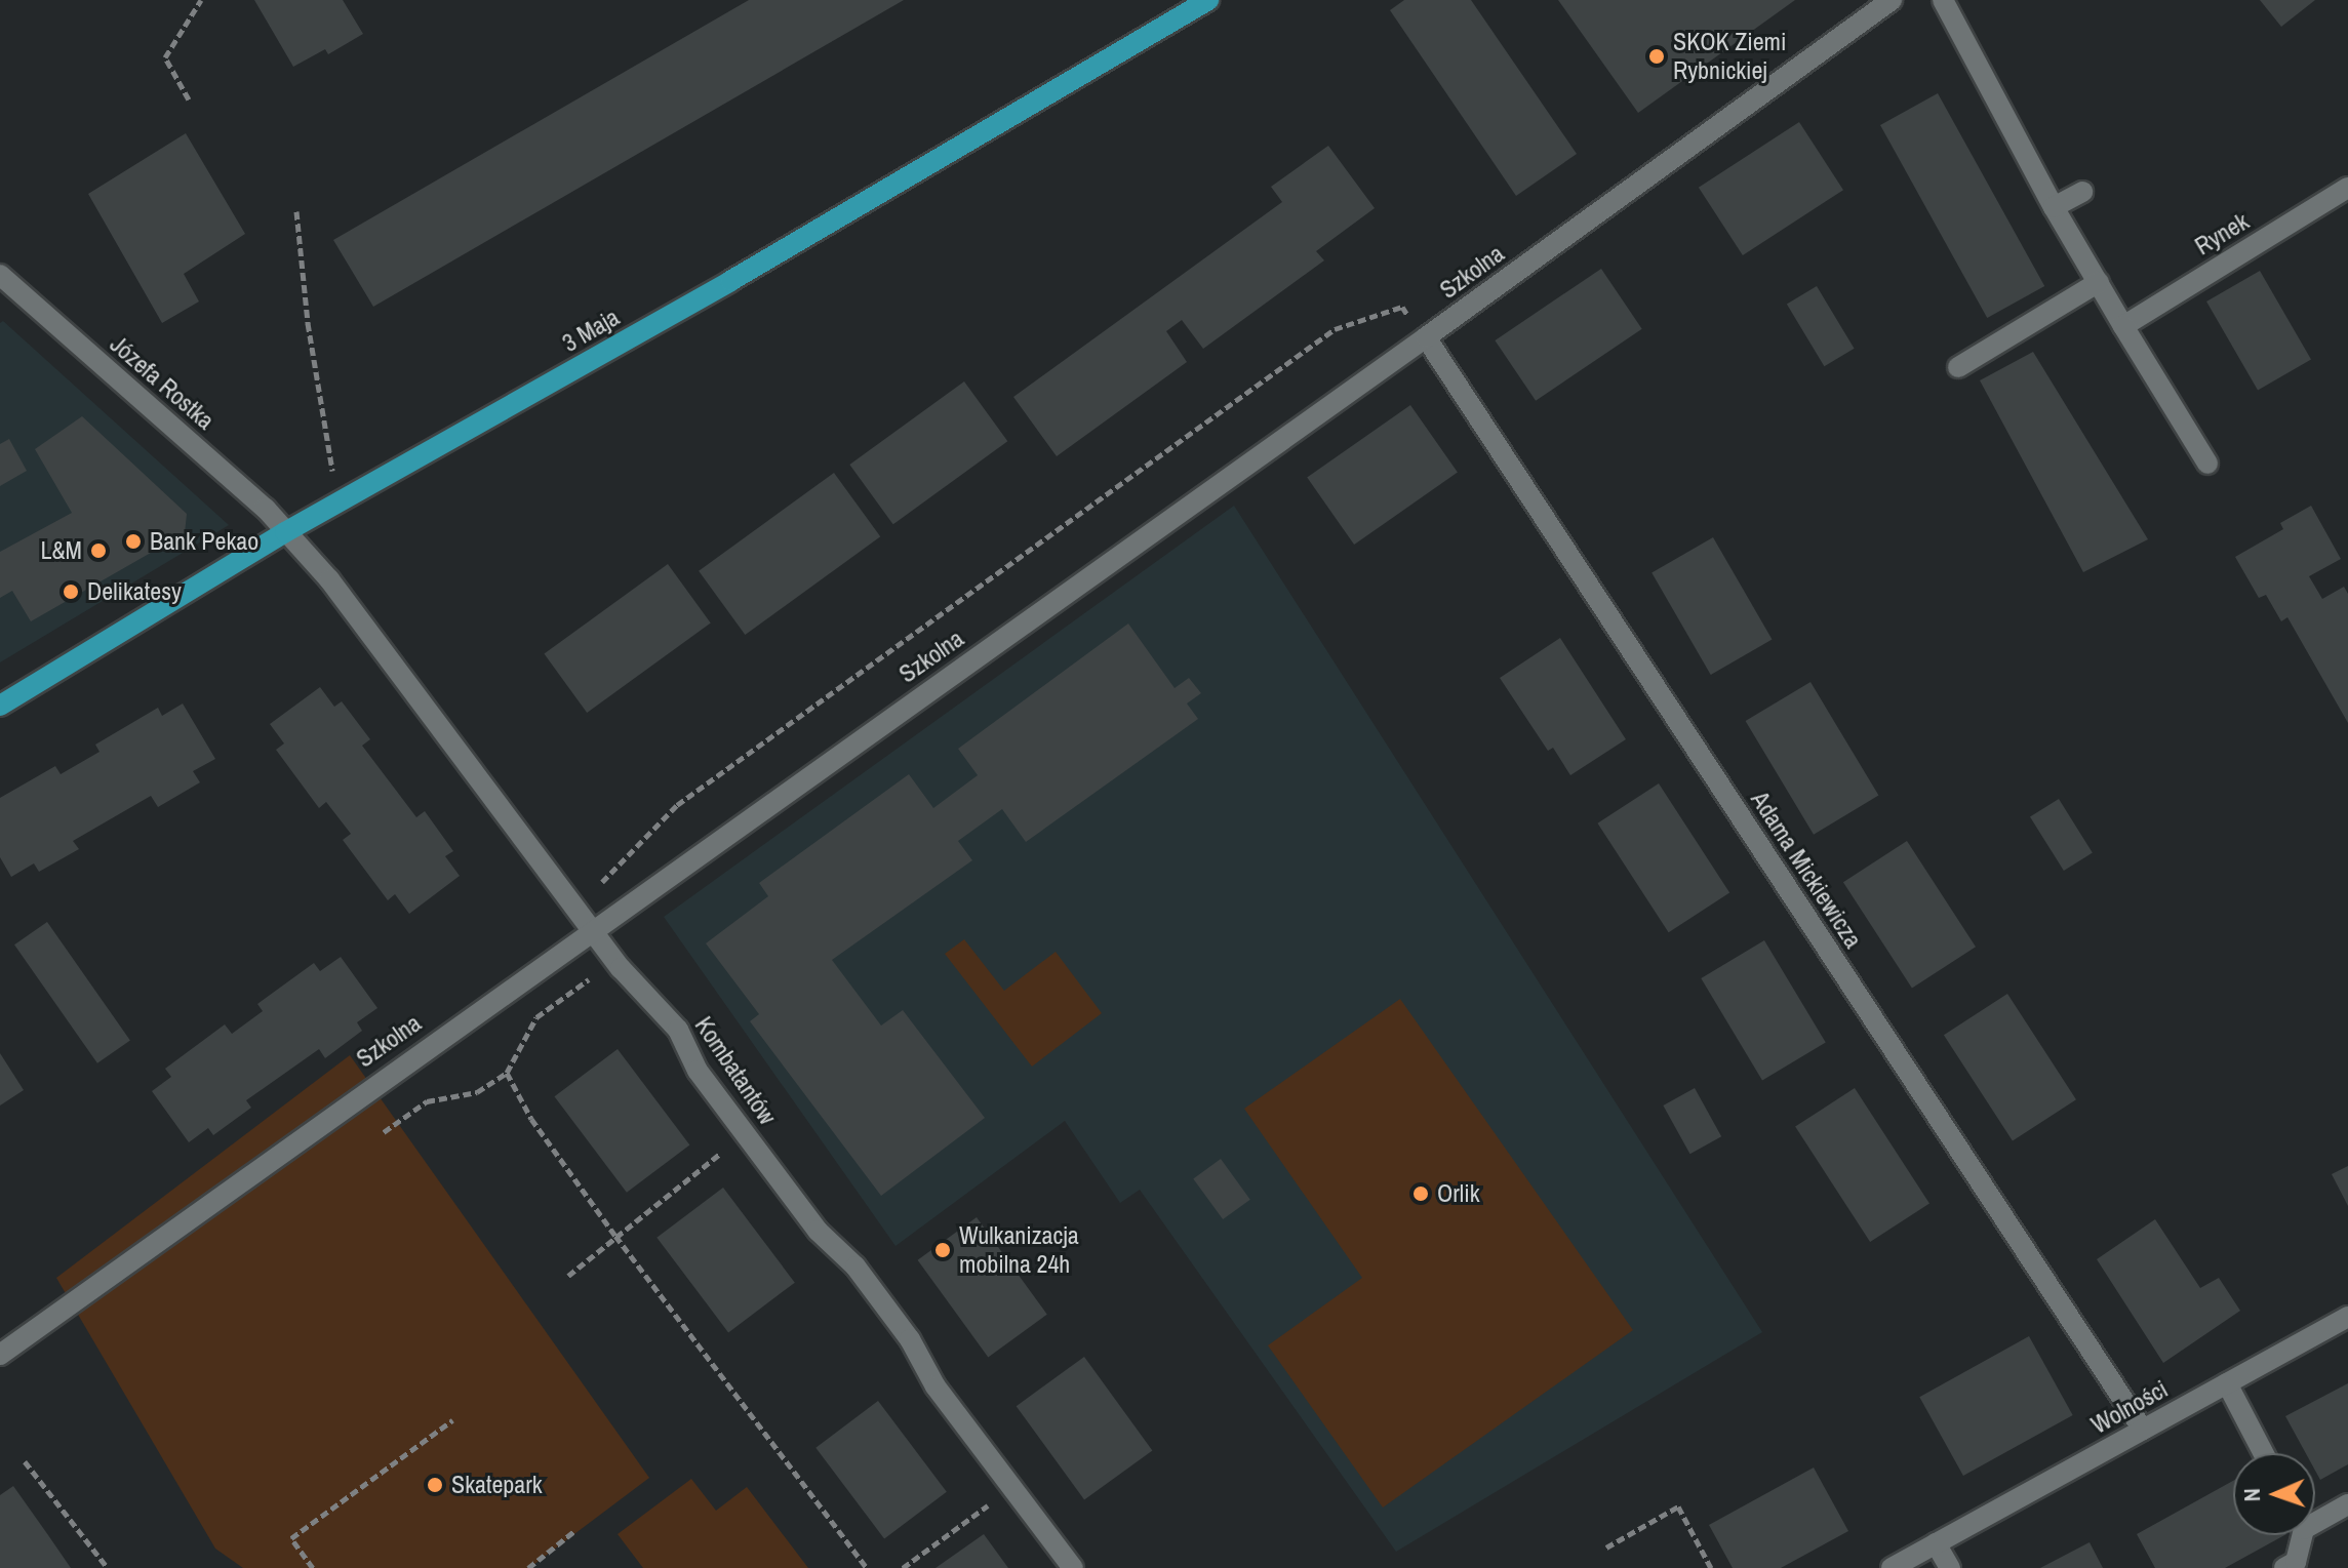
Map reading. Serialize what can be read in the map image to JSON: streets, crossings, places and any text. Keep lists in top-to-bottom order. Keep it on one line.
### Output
{"streets":{"main road":["3 Maja"],"street":["Rynek","Szkolna","Józefa Rostka","Adama Mickiewicza","Kombatantów","Wolności"]},"crossings":[["Szkolna","Adama Mickiewicza"],["Szkolna","Kombatantów"],["3 Maja","Józefa Rostka"],["3 Maja","Kombatantów"],["Józefa Rostka","Kombatantów"],["Adama Mickiewicza","Wolności"]],"places":["SKOK Ziemi Rybnickiej","Bank Pekao","L&M","Delikatesy","Orlik","Wulkanizacja mobilna 24h","Skatepark"],"north":"left"}
